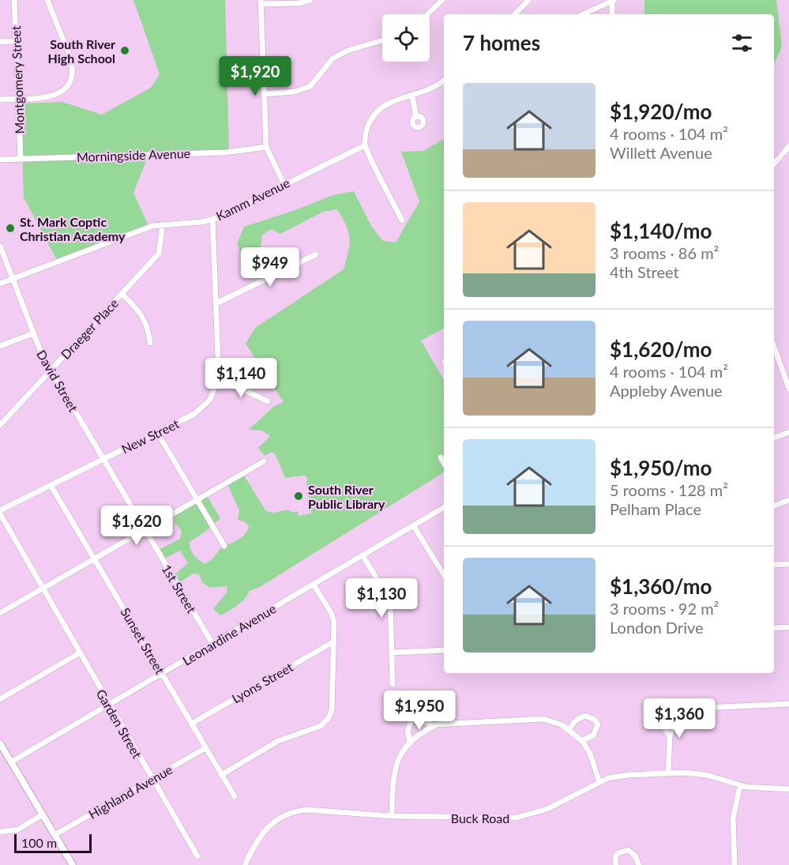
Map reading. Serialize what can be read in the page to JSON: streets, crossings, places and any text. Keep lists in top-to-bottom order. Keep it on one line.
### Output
{"streets":{"street":["Montgomery Street","Morningside Avenue","Kamm Avenue","Draeger Place","David Street","New Street","1st Street","Leonardine Avenue","Sunset Street","Lyons Street","Garden Street","Highland Avenue","Buck Road"]},"crossings":[["Montgomery Street","Morningside Avenue"],["Kamm Avenue","Draeger Place"],["Kamm Avenue","David Street"],["Kamm Avenue","New Street"],["Draeger Place","David Street"],["David Street","New Street"],["David Street","1st Street"],["New Street","1st Street"],["New Street","Sunset Street"],["1st Street","Leonardine Avenue"],["Leonardine Avenue","Sunset Street"],["Leonardine Avenue","Garden Street"],["Sunset Street","Lyons Street"],["Sunset Street","Highland Avenue"],["Garden Street","Highland Avenue"]],"places":["South River High School","St. Mark Coptic Christian Academy","South River Public Library"],"scale_bar":"100 m","page":{"heading":"7 homes","price":["$1,920","$949","$1,140","$1,620","$1,130","$1,950","$1,360"],"list":[{"name":"$1,920/mo","note":"4 rooms · 104 m² · Willett Avenue"},{"name":"$1,140/mo","note":"3 rooms · 86 m² · 4th Street"},{"name":"$1,620/mo","note":"4 rooms · 104 m² · Appleby Avenue"},{"name":"$1,950/mo","note":"5 rooms · 128 m² · Pelham Place"},{"name":"$1,360/mo","note":"3 rooms · 92 m² · London Drive"}],"scale":"100 m"}}
